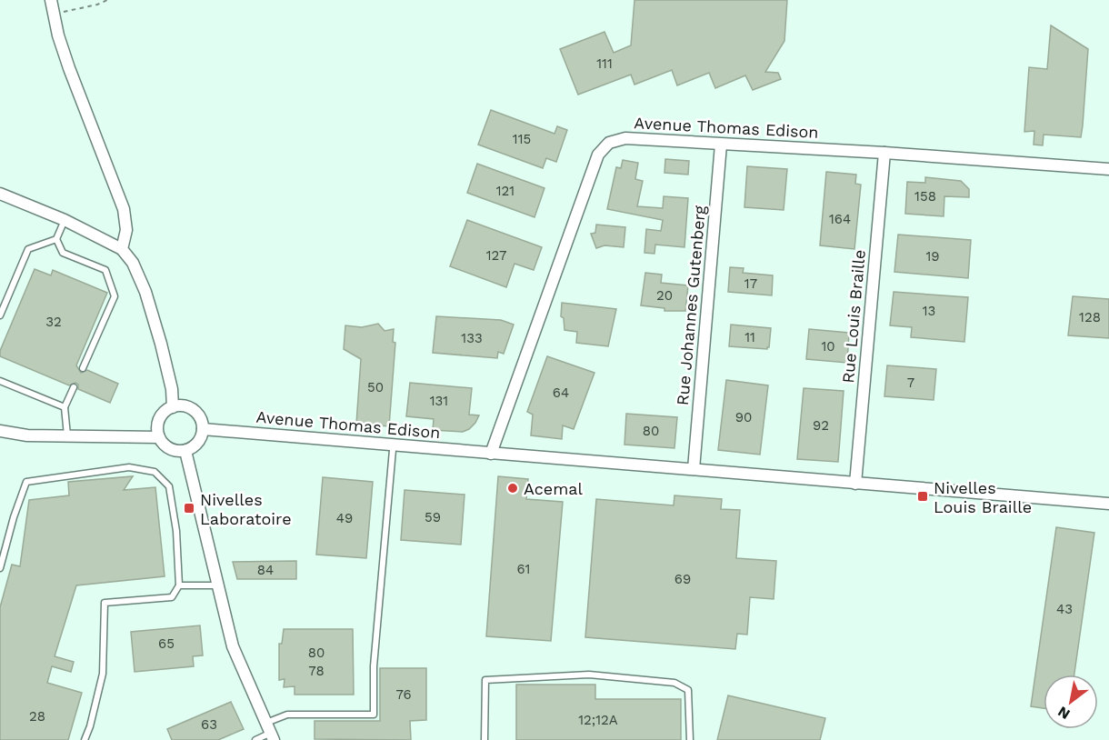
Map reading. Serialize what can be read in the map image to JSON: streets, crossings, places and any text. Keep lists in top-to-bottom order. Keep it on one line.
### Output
{"streets":{"street":["Avenue Thomas Edison","Rue Johannes Gutenberg","Rue Louis Braille"]},"crossings":[["Avenue Thomas Edison","Rue Johannes Gutenberg"],["Avenue Thomas Edison","Rue Louis Braille"]],"places":{"other":["Acemal"],"transit":["Nivelles Louis Braille","Nivelles Laboratoire"]},"house_numbers":["111","115","121","158","164","127","19","17","20","13","128","32","11","133","10","7","50","64","131","90","92","80","59","49","61","84","69","43","65","80","78","76","28","12;12A","63"],"north":"bottom left"}
